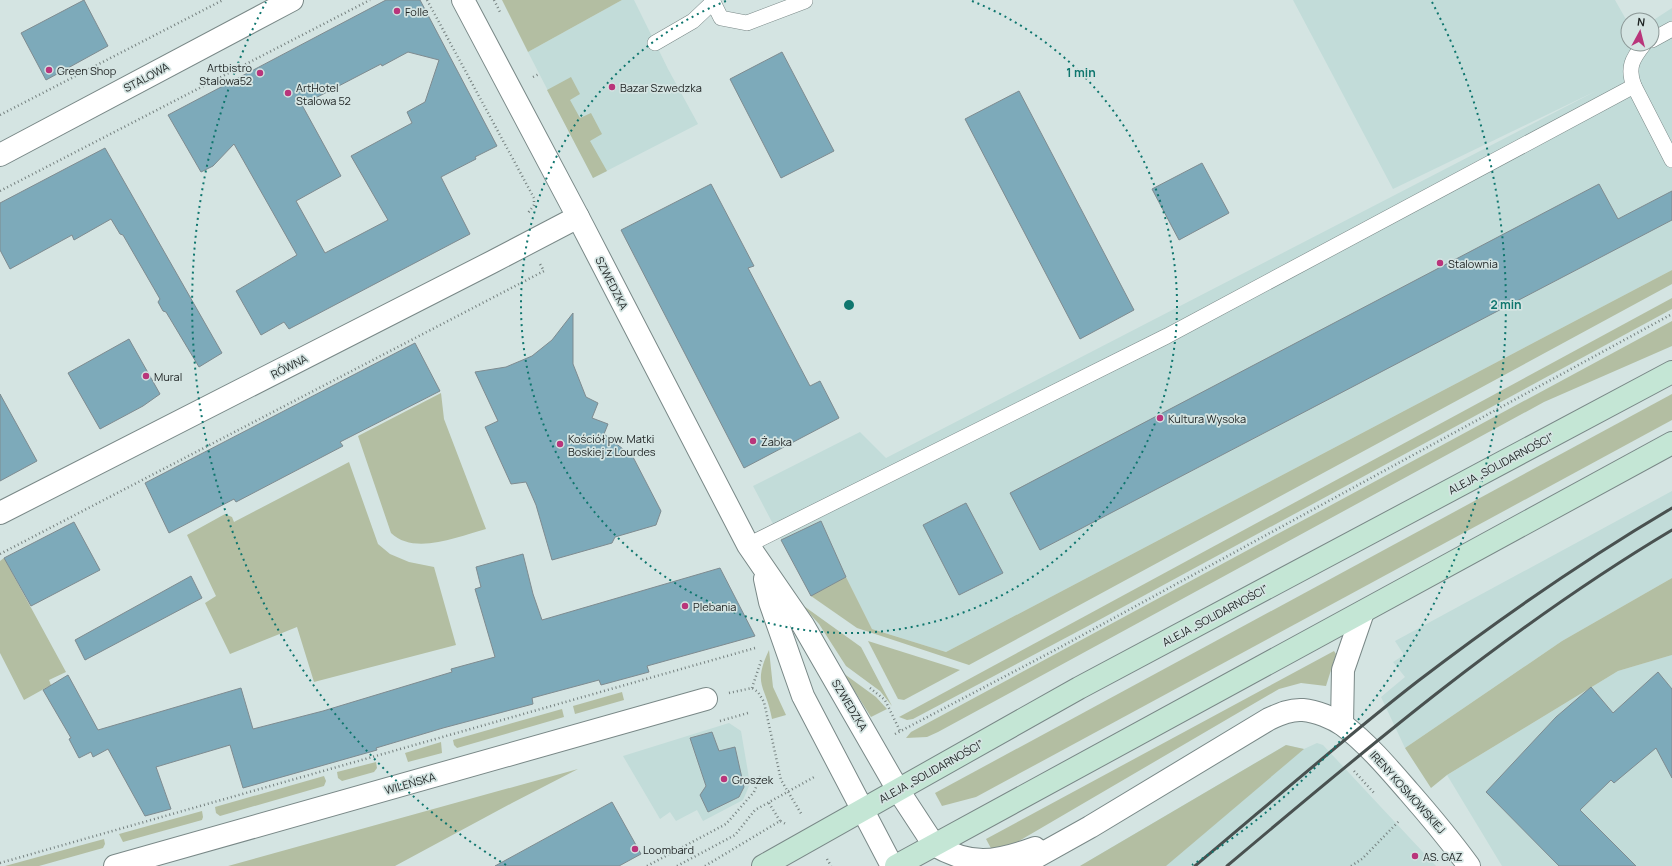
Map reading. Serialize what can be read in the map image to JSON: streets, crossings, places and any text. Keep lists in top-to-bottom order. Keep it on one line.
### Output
{"streets":{"main road":["ALEJA „SOLIDARNOŚCI”"],"street":["STALOWA","SZWEDZKA","RÓWNA","WILEŃSKA","IRENY KOSMOWSKIEJ"]},"crossings":[["SZWEDZKA","RÓWNA"],["SZWEDZKA","ALEJA „SOLIDARNOŚCI”"]],"places":["Folle","Green Shop","Artbistro Stalowa52","Bazar Szwedzka","ArtHotel Stalowa 52","Stalownia","Mural","Kultura Wysoka","Żabka","Kościół pw. Matki Boskiej z Lourdes","Plebania","Groszek","Loombard","AS. GAZ"],"north":"top","rings":["1 min","2 min"]}
